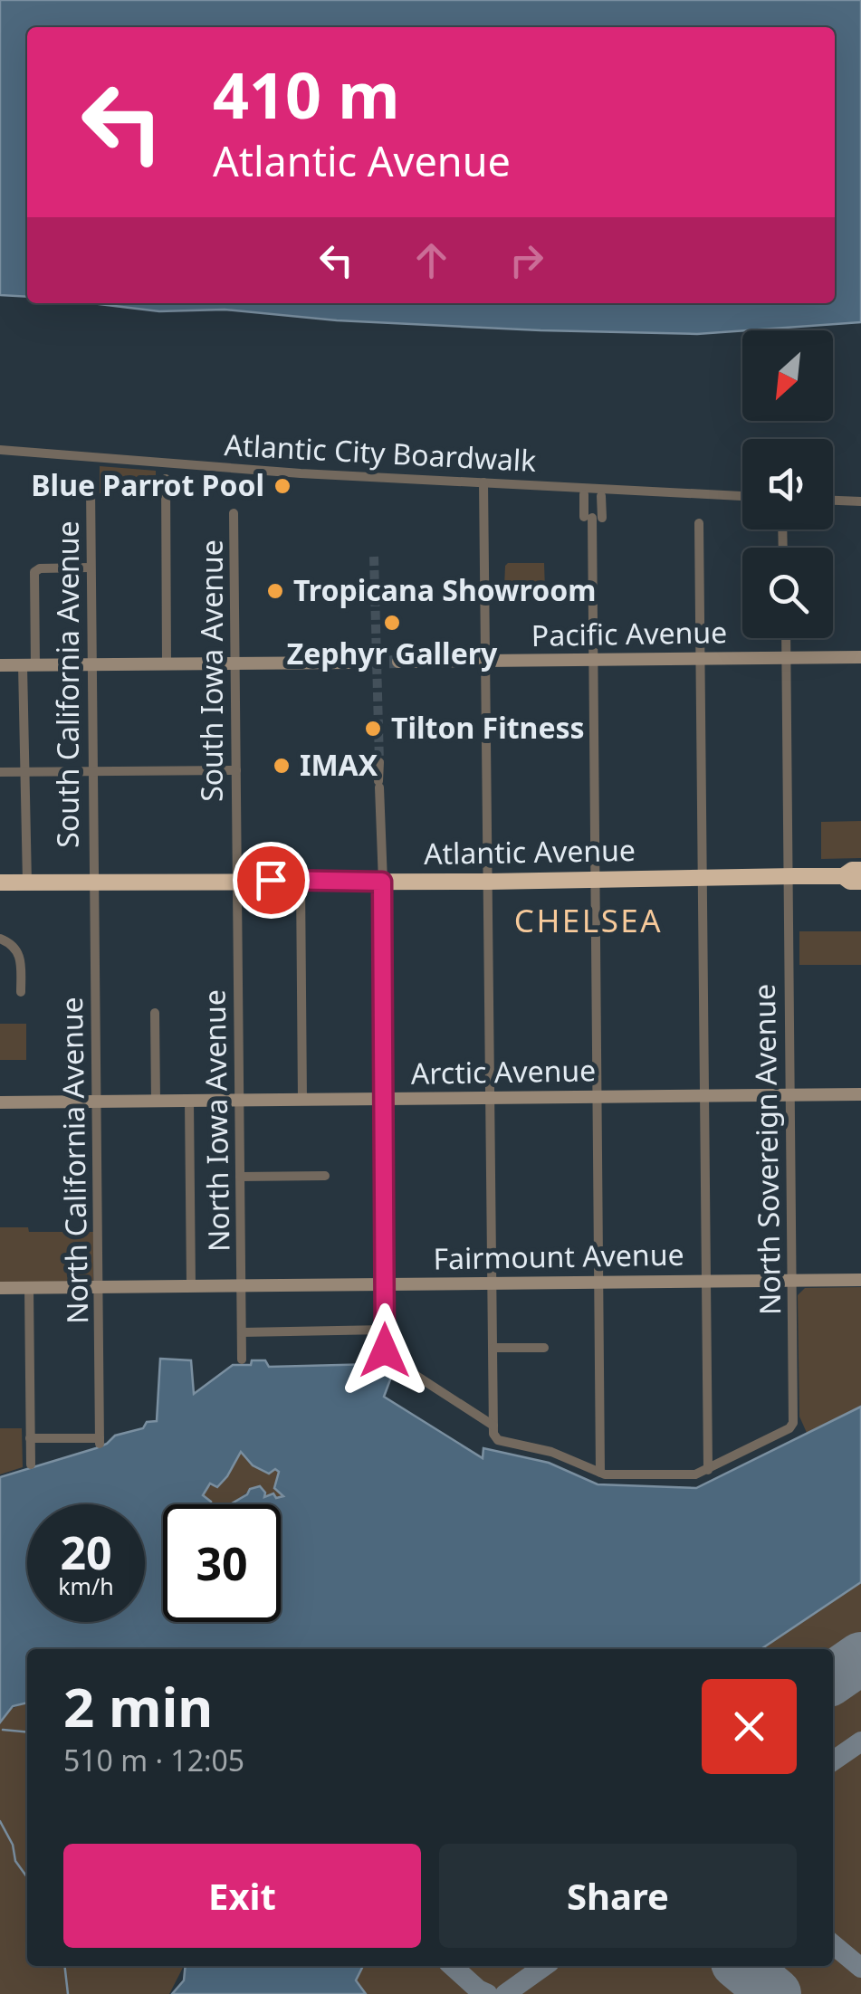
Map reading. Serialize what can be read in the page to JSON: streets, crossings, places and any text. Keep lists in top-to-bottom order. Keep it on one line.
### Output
{"streets":{"highway":["Atlantic Avenue"],"street":["Atlantic City Boardwalk","Pacific Avenue","South Iowa Avenue","South California Avenue","Arctic Avenue","North Iowa Avenue","North Sovereign Avenue","North California Avenue","Fairmount Avenue"]},"crossings":[["Pacific Avenue","North Sovereign Avenue"],["South Iowa Avenue","Atlantic Avenue"],["South Iowa Avenue","North Iowa Avenue"],["South California Avenue","Atlantic Avenue"],["South California Avenue","North California Avenue"],["Atlantic Avenue","North Iowa Avenue"],["Atlantic Avenue","North Sovereign Avenue"],["Atlantic Avenue","North California Avenue"],["Arctic Avenue","North Iowa Avenue"],["Arctic Avenue","North Sovereign Avenue"],["Arctic Avenue","North California Avenue"],["North Iowa Avenue","Fairmount Avenue"],["North Sovereign Avenue","Fairmount Avenue"],["North California Avenue","Fairmount Avenue"]],"districts":["CHELSEA"],"places":["Blue Parrot Pool","Tropicana Showroom","Zephyr Gallery","Tilton Fitness","IMAX"],"north":"bottom left","page":{"turn":["410 m","Atlantic Avenue"],"speed":"20 km/h","limit":"30","heading":["2 min","510 m · 12:05"],"buttons":["Exit","Share"]}}
